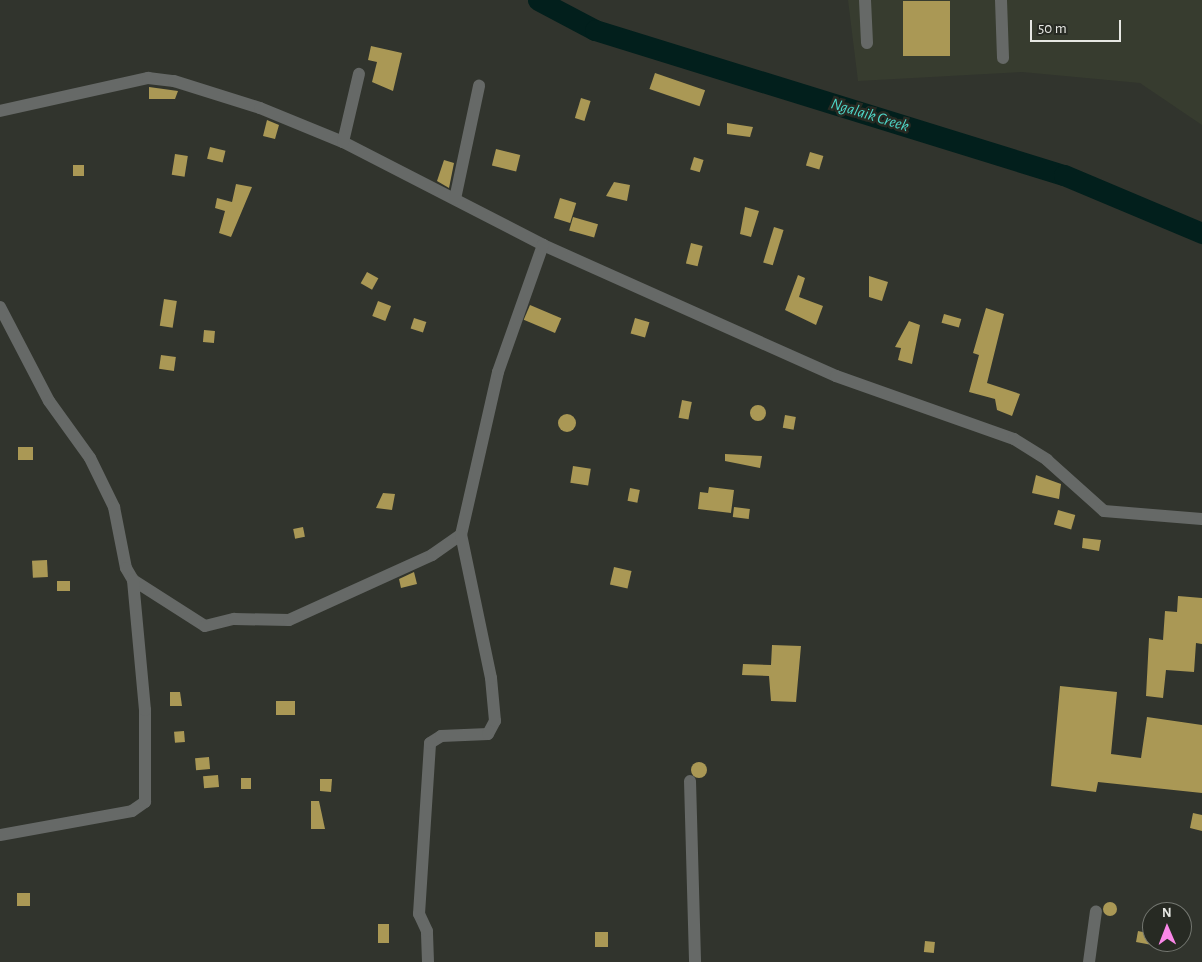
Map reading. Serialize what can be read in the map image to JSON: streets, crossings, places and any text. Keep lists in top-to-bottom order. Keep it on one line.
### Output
{"water":["Ngalaik Creek"],"scale_bar":"50 m","north":"top"}
